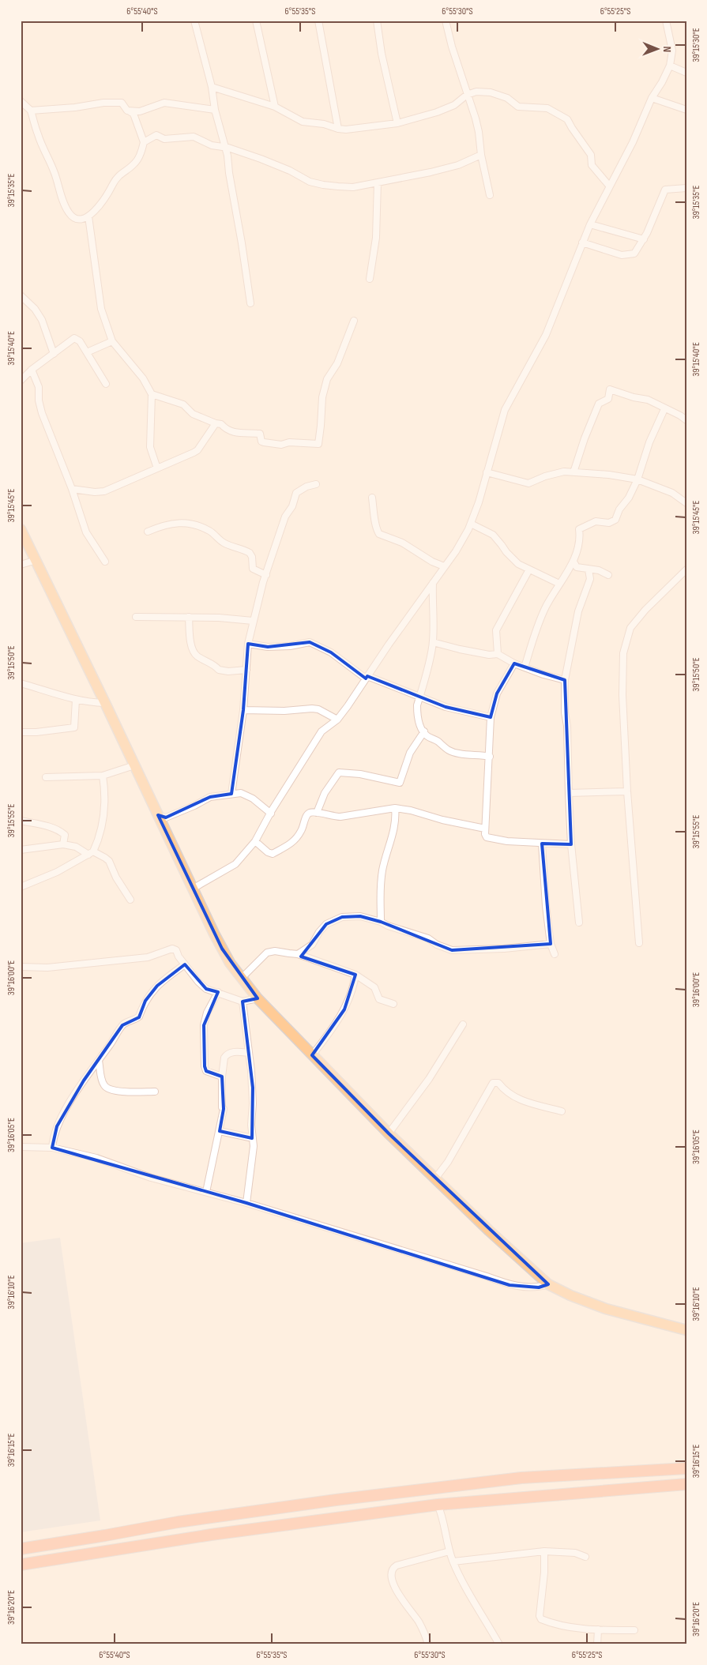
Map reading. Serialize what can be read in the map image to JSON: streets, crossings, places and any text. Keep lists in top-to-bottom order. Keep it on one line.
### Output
{"north":"right","coordinates":["6°55'40\"S","6°55'35\"S","6°55'30\"S","6°55'25\"S","39°15'30\"E","39°15'35\"E","39°15'40\"E","39°15'45\"E","39°15'50\"E","39°15'55\"E","39°16'00\"E","39°16'05\"E","39°16'10\"E","39°16'15\"E","39°16'20\"E"]}
